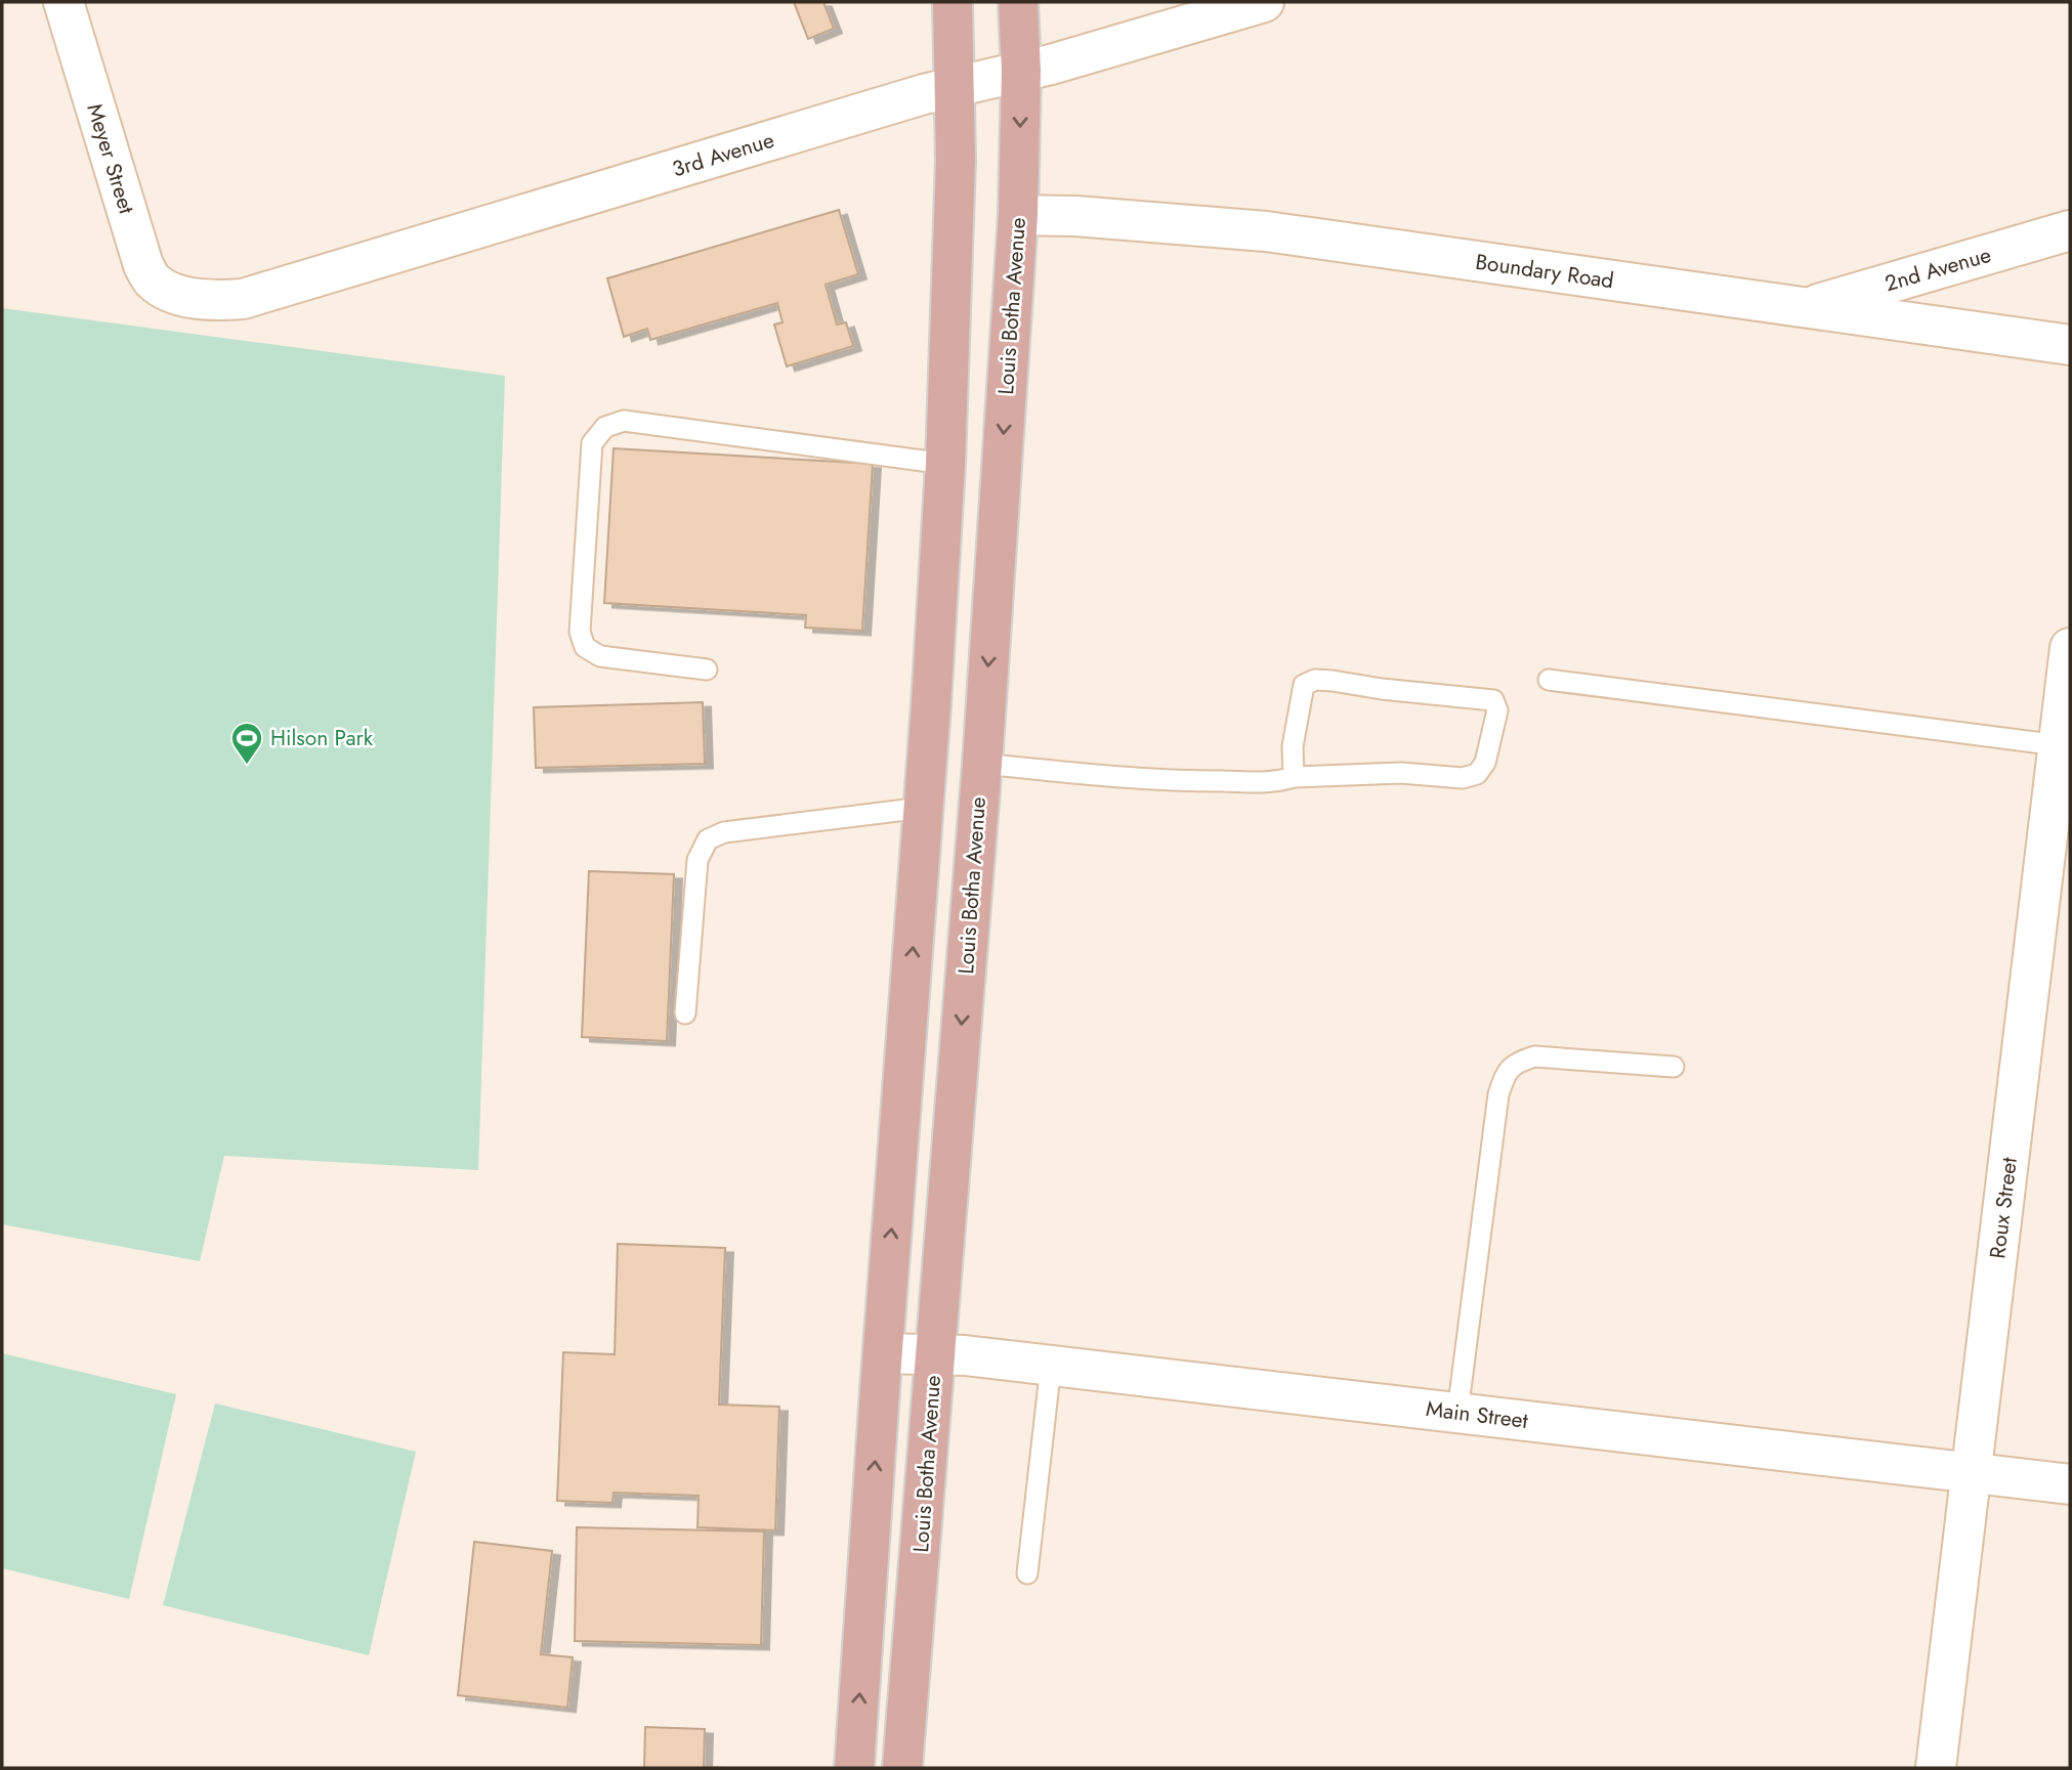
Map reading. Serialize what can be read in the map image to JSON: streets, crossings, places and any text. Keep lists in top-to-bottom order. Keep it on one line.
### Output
{"streets":{"main road":["Louis Botha Avenue"],"street":["3rd Avenue","Meyer Street","2nd Avenue","Boundary Road","Roux Street","Main Street"]},"crossings":[["3rd Avenue","Meyer Street"],["3rd Avenue","Louis Botha Avenue"],["2nd Avenue","Boundary Road"],["Boundary Road","Louis Botha Avenue"],["Louis Botha Avenue","Main Street"],["Roux Street","Main Street"]],"places":{"sports":["Hilson Park"]}}
